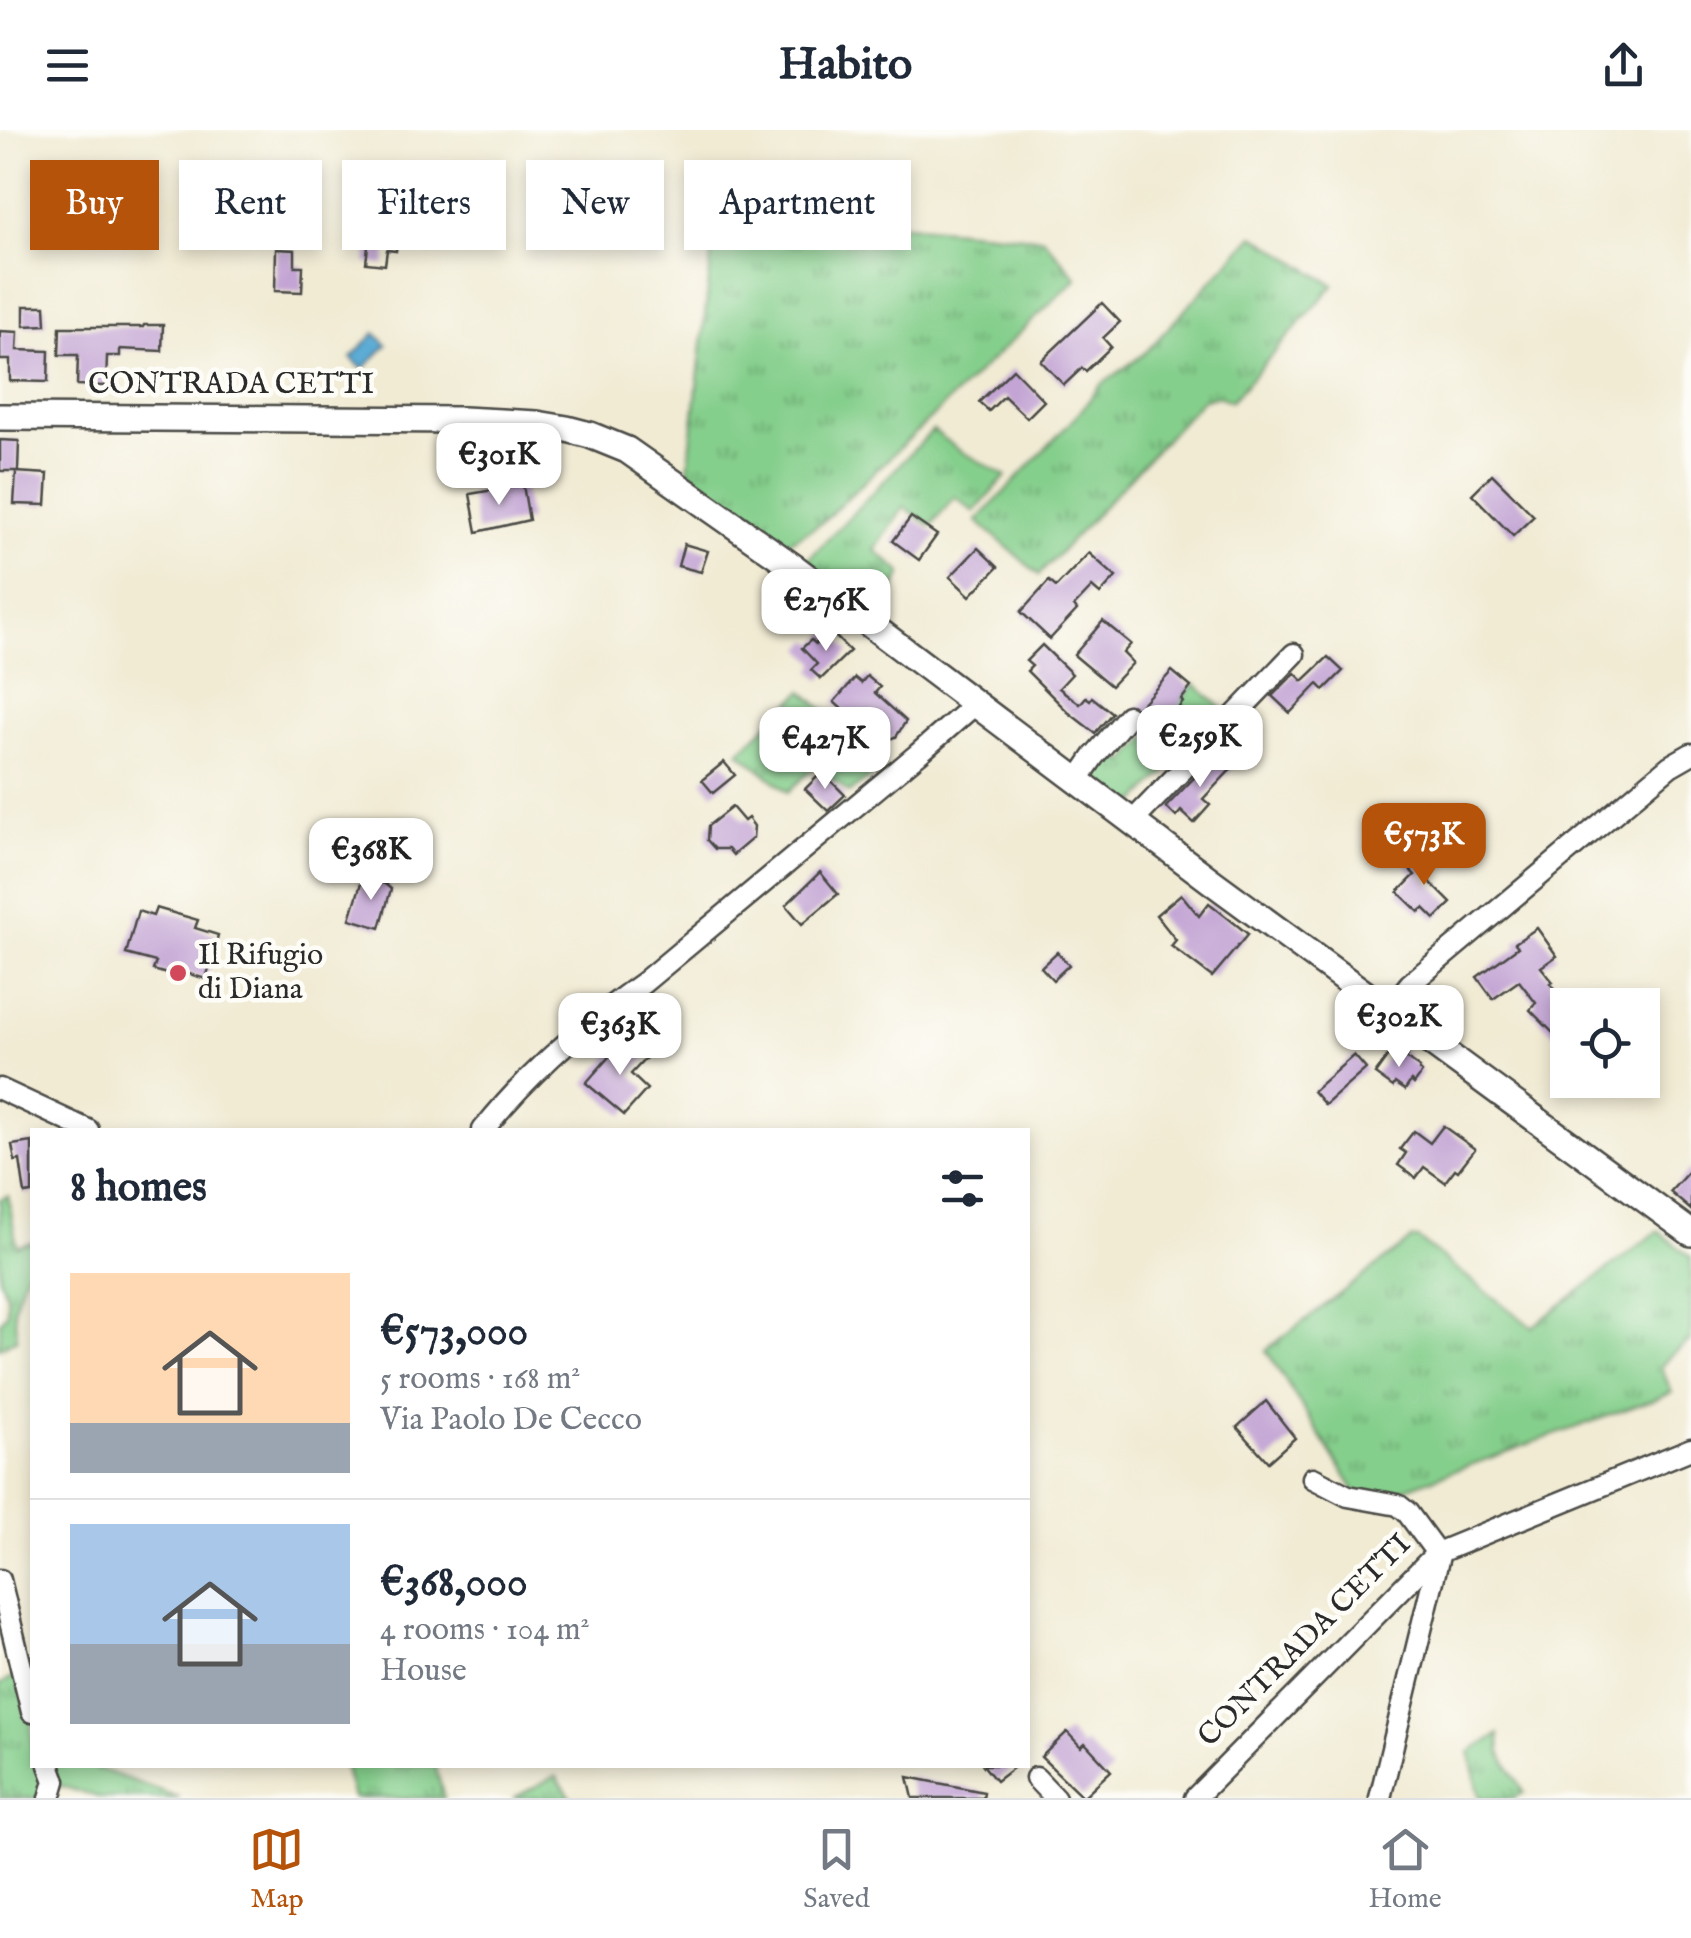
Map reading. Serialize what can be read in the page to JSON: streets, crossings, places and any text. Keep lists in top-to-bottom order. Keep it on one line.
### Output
{"streets":{"main road":["CONTRADA CETTI"]},"places":["Il Rifugio di Diana"],"page":{"header":"Habito","chip":["Buy","Rent","Filters","New","Apartment"],"price":["€301K","€276K","€259K","€427K","€573K","€368K","€302K","€363K"],"heading":"8 homes","list":[{"name":"€573,000","note":"5 rooms · 168 m² · Via Paolo De Cecco"},{"name":"€368,000","note":"4 rooms · 104 m² · House"}],"tabs":["Map","Saved","Home"]}}
